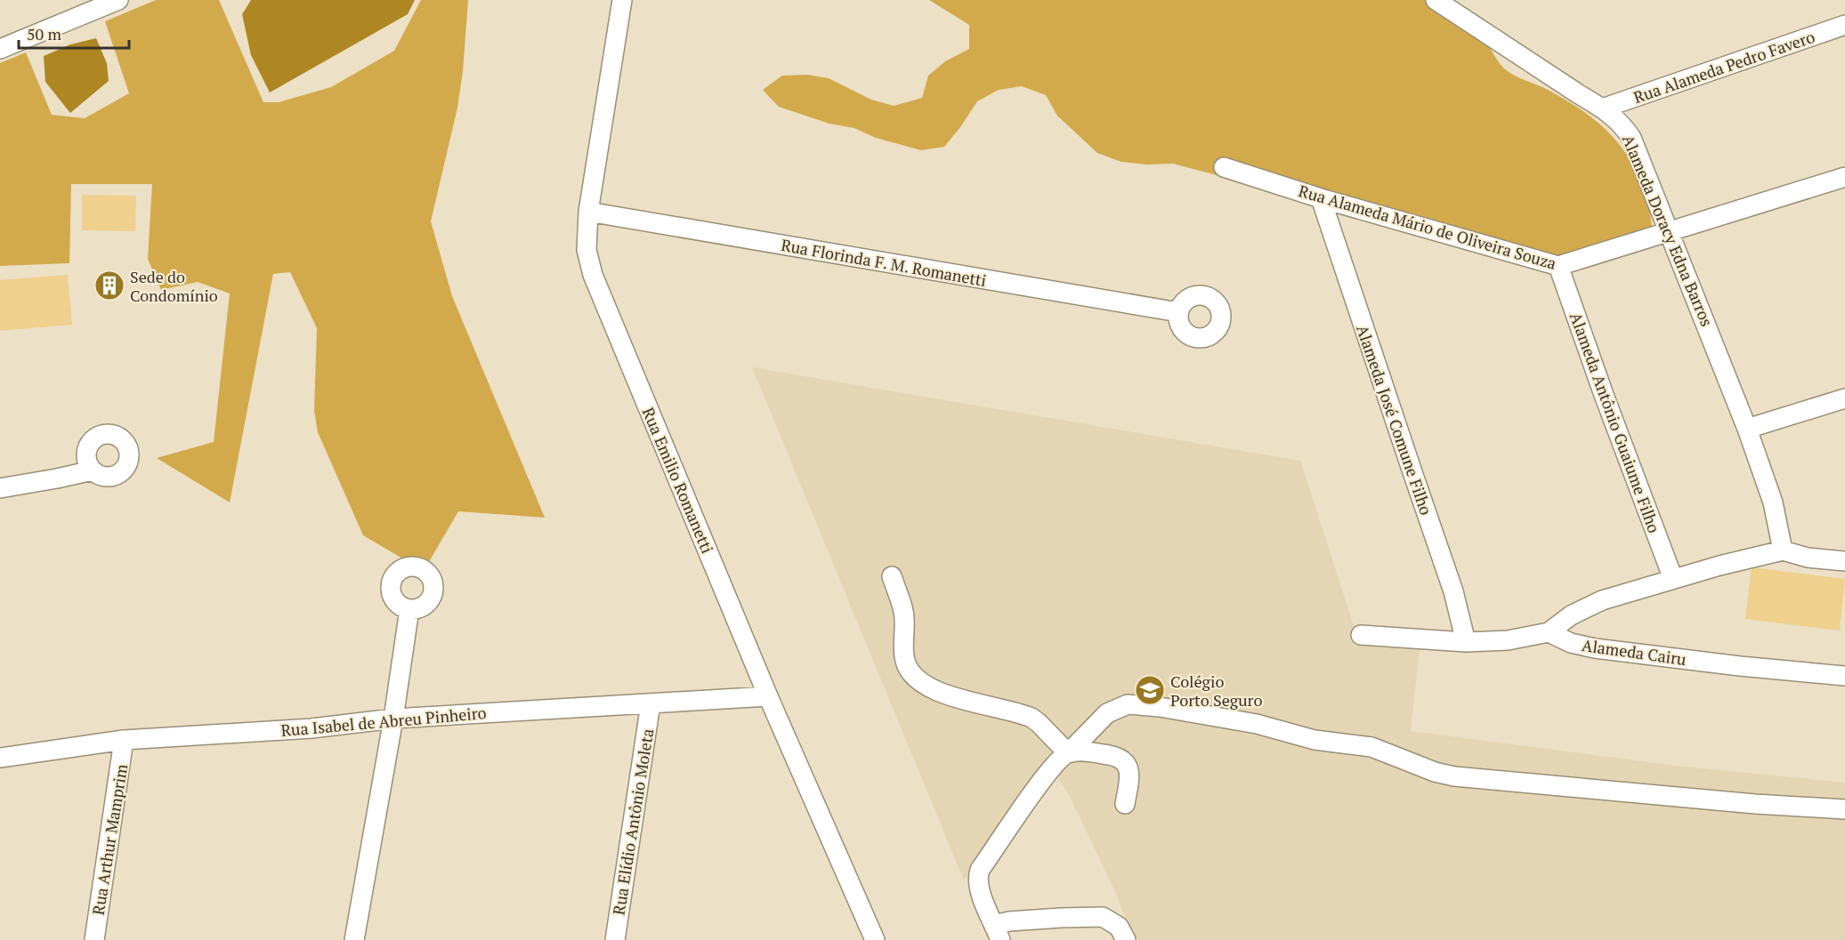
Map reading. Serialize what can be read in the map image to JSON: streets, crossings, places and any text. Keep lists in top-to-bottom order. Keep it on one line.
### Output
{"streets":{"street":["Rua Alameda Pedro Favero","Rua Alameda Mário de Oliveira Souza","Alameda Doracy Edna Barros","Rua Florinda F. M. Romanetti","Alameda José Comune Filho","Alameda Antônio Guaiume Filho","Rua Emilio Romanetti","Alameda Cairu","Rua Isabel de Abreu Pinheiro","Rua Elídio Antônio Moleta","Rua Arthur Mamprim"]},"crossings":[["Rua Alameda Pedro Favero","Alameda Doracy Edna Barros"],["Rua Alameda Mário de Oliveira Souza","Alameda Doracy Edna Barros"],["Rua Alameda Mário de Oliveira Souza","Alameda José Comune Filho"],["Rua Alameda Mário de Oliveira Souza","Alameda Antônio Guaiume Filho"],["Rua Florinda F. M. Romanetti","Rua Emilio Romanetti"],["Rua Emilio Romanetti","Rua Isabel de Abreu Pinheiro"],["Rua Isabel de Abreu Pinheiro","Rua Elídio Antônio Moleta"],["Rua Isabel de Abreu Pinheiro","Rua Arthur Mamprim"]],"places":{"building":["Sede do Condomínio"],"school or university":["Colégio Porto Seguro"]},"scale_bar":"50 m"}
